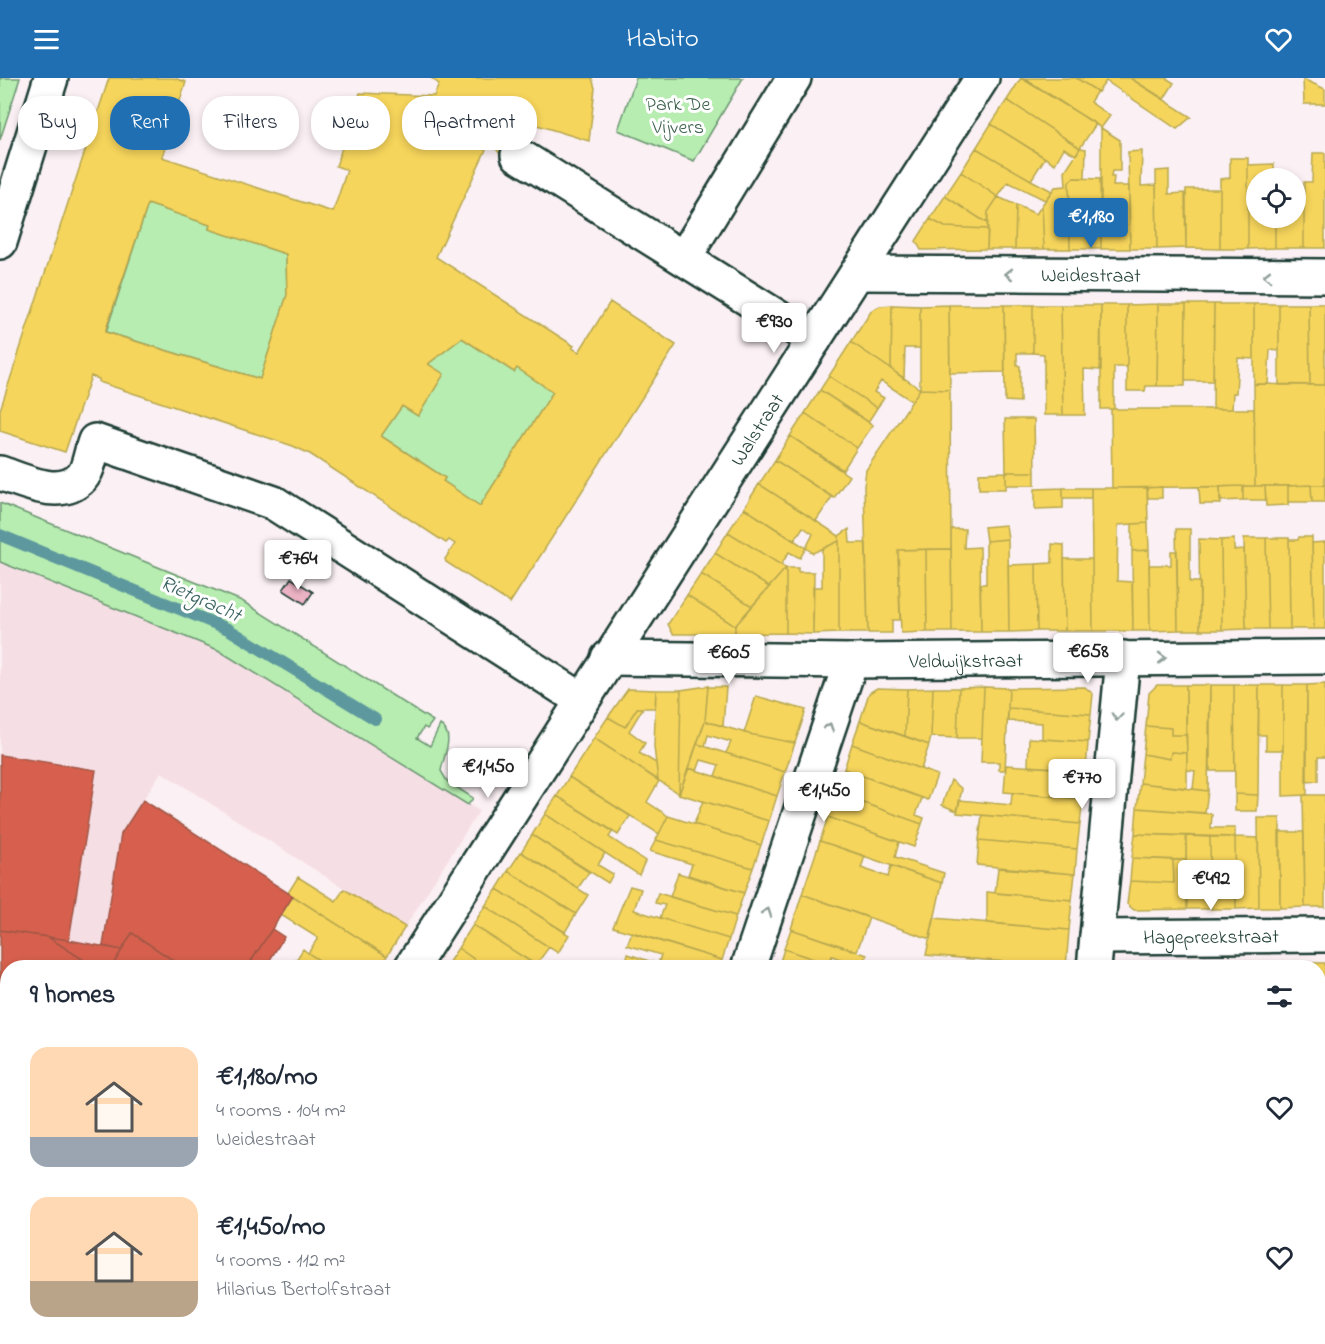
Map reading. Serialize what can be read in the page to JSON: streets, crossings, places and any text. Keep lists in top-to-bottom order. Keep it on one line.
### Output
{"streets":{"street":["Weidestraat","Walstraat","Veldwijkstraat","Hagepreekstraat"]},"crossings":[["Weidestraat","Walstraat"],["Walstraat","Veldwijkstraat"]],"one_way":["Weidestraat"],"water":["Rietgracht"],"parks":["Park De Vijvers"],"page":{"header":"Habito","chip":["Buy","Rent","Filters","New","Apartment"],"price":["€1,180","€930","€764","€658","€605","€1,450","€770","€1,450","€492"],"heading":"9 homes","list":[{"name":"€1,180/mo","note":"4 rooms · 104 m² · Weidestraat"},{"name":"€1,450/mo","note":"4 rooms · 112 m² · Hilarius Bertolfstraat"}]}}
